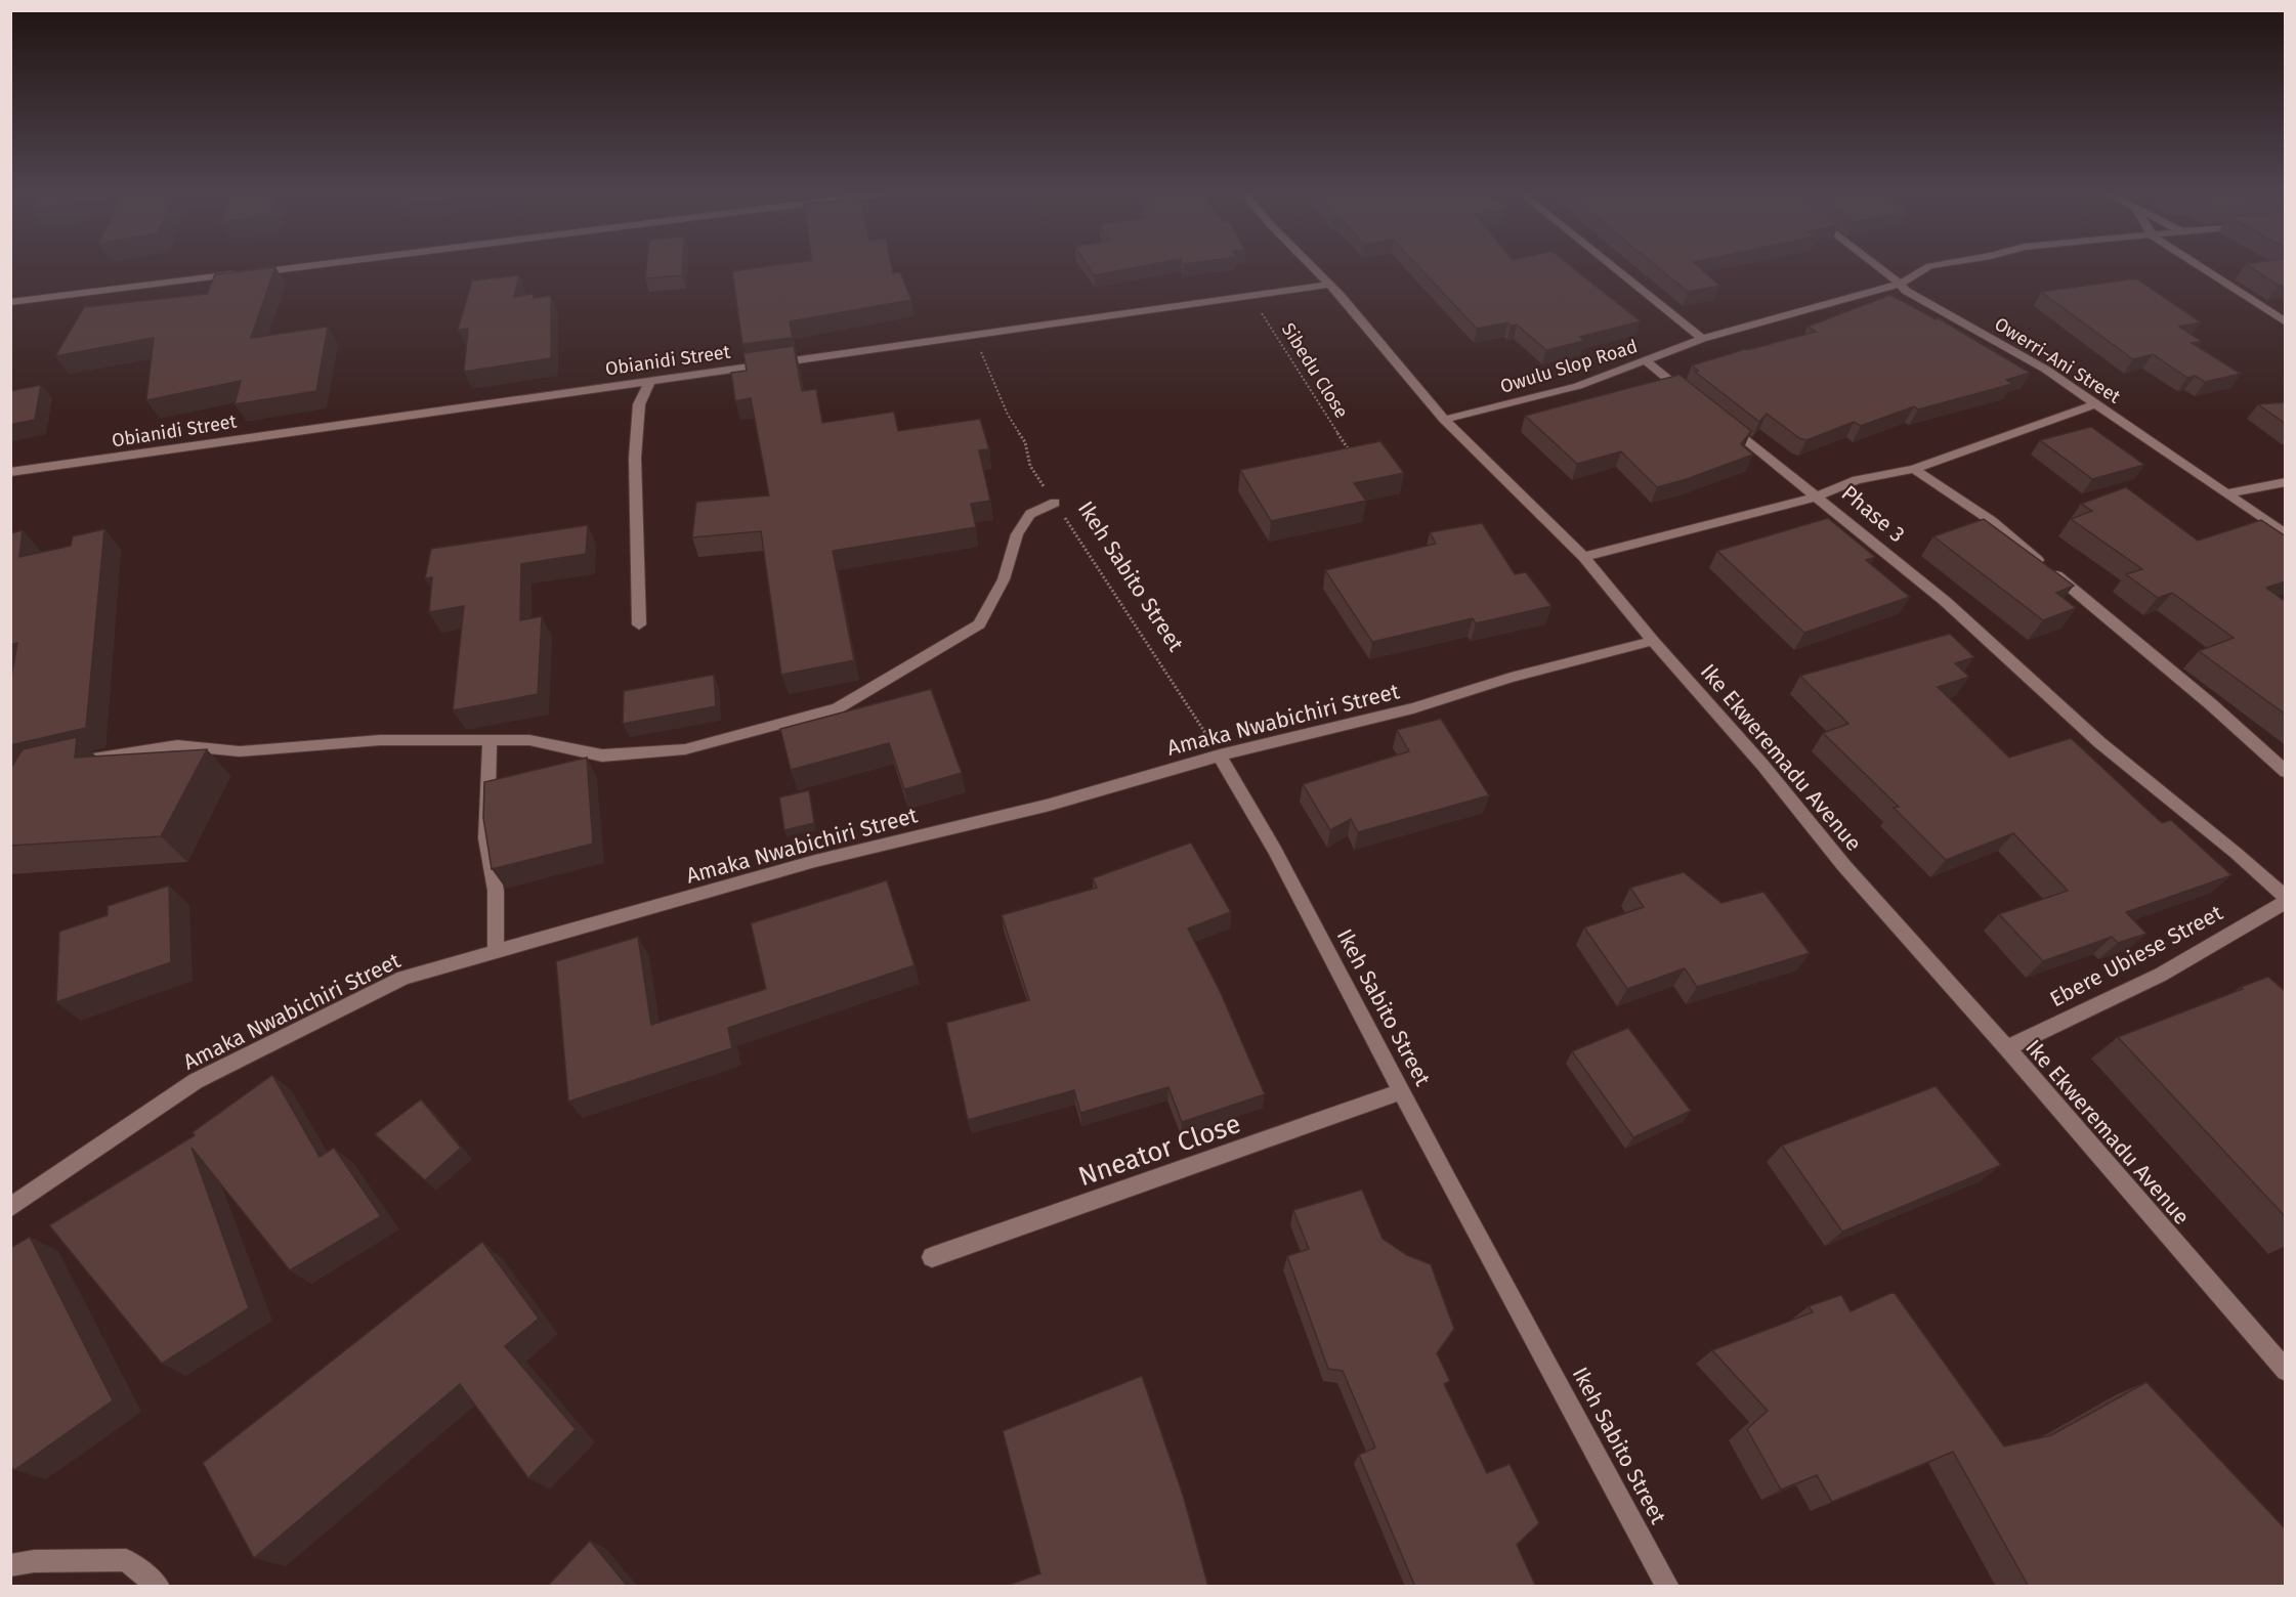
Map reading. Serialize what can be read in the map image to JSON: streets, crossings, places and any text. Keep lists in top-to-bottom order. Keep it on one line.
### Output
{"streets":{"street":["Obianidi Street","Owerri-Ani Street","Owulu Slop Road","Phase 3","Ikeh Sabito Street","Amaka Nwabichiri Street","Ike Ekweremadu Avenue","Ebere Ubiese Street","Nneator Close"],"path":["Sibedu Close"]},"crossings":[["Obianidi Street","Sibedu Close"],["Obianidi Street","Ikeh Sabito Street"],["Obianidi Street","Ike Ekweremadu Avenue"],["Owerri-Ani Street","Owulu Slop Road"],["Owerri-Ani Street","Phase 3"],["Owulu Slop Road","Ike Ekweremadu Avenue"],["Phase 3","Ebere Ubiese Street"],["Ikeh Sabito Street","Amaka Nwabichiri Street"],["Ikeh Sabito Street","Nneator Close"],["Amaka Nwabichiri Street","Ike Ekweremadu Avenue"],["Ike Ekweremadu Avenue","Ebere Ubiese Street"]]}
